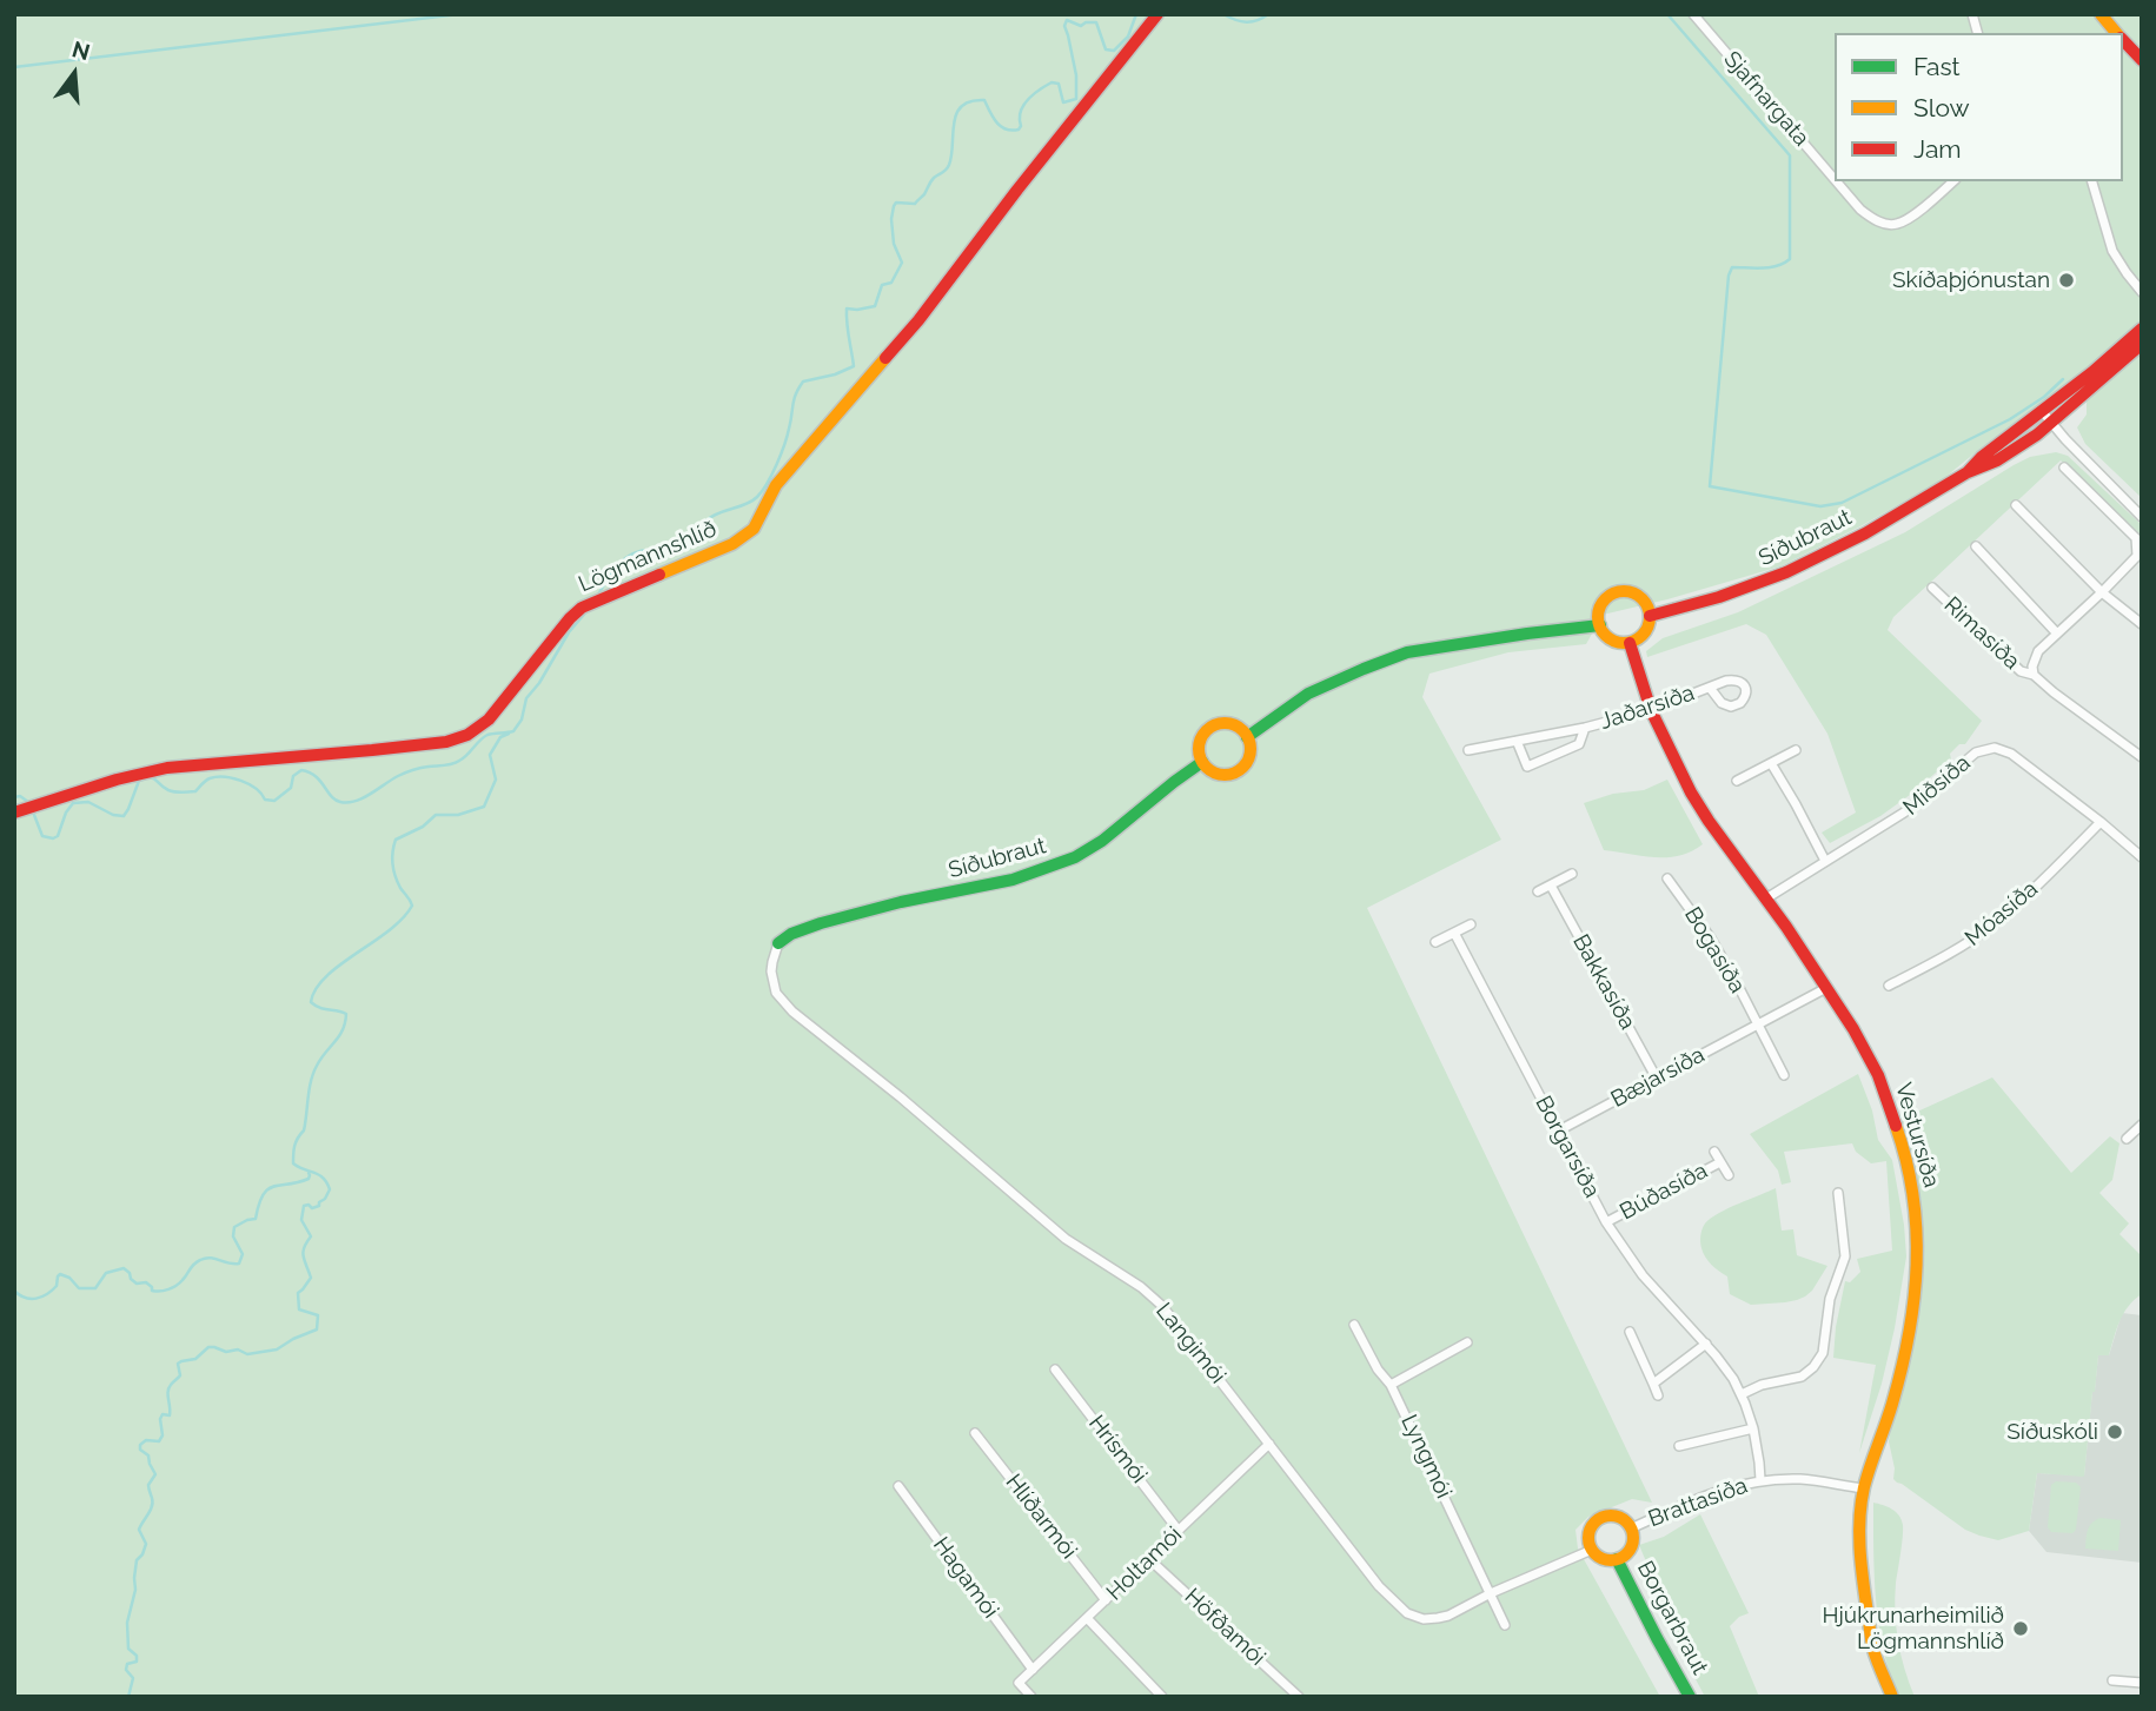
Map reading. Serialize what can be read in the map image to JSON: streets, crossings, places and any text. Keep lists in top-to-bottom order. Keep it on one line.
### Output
{"streets":{"main road":["Síðubraut","Lögmannshlíð","Vestursíða","Borgarbraut"],"street":["Sjafnargata","Rimasíða","Jaðarsíða","Miðsíða","Móasíða","Bogasíða","Bakkasíða","Bæjarsíða","Borgarsíða","Búðasíða","Langimói","Hrísmói","Lyngmói","Brattasíða","Hlíðarmói","Holtamói","Hagamói","Höfðamói"]},"crossings":[["Síðubraut","Vestursíða"],["Síðubraut","Langimói"],["Jaðarsíða","Vestursíða"],["Miðsíða","Móasíða"],["Miðsíða","Vestursíða"],["Bogasíða","Bæjarsíða"],["Bakkasíða","Bæjarsíða"],["Bæjarsíða","Vestursíða"],["Bæjarsíða","Borgarsíða"],["Vestursíða","Brattasíða"],["Borgarsíða","Búðasíða"],["Borgarsíða","Brattasíða"],["Langimói","Lyngmói"],["Langimói","Brattasíða"],["Langimói","Holtamói"],["Langimói","Borgarbraut"],["Hrísmói","Holtamói"],["Brattasíða","Borgarbraut"],["Hlíðarmói","Holtamói"],["Holtamói","Hagamói"],["Holtamói","Höfðamói"]],"places":["Skíðaþjónustan","Síðuskóli","Hjúkrunarheimilið Lögmannshlíð"],"legend":["Fast","Slow","Jam"],"north":"top"}
